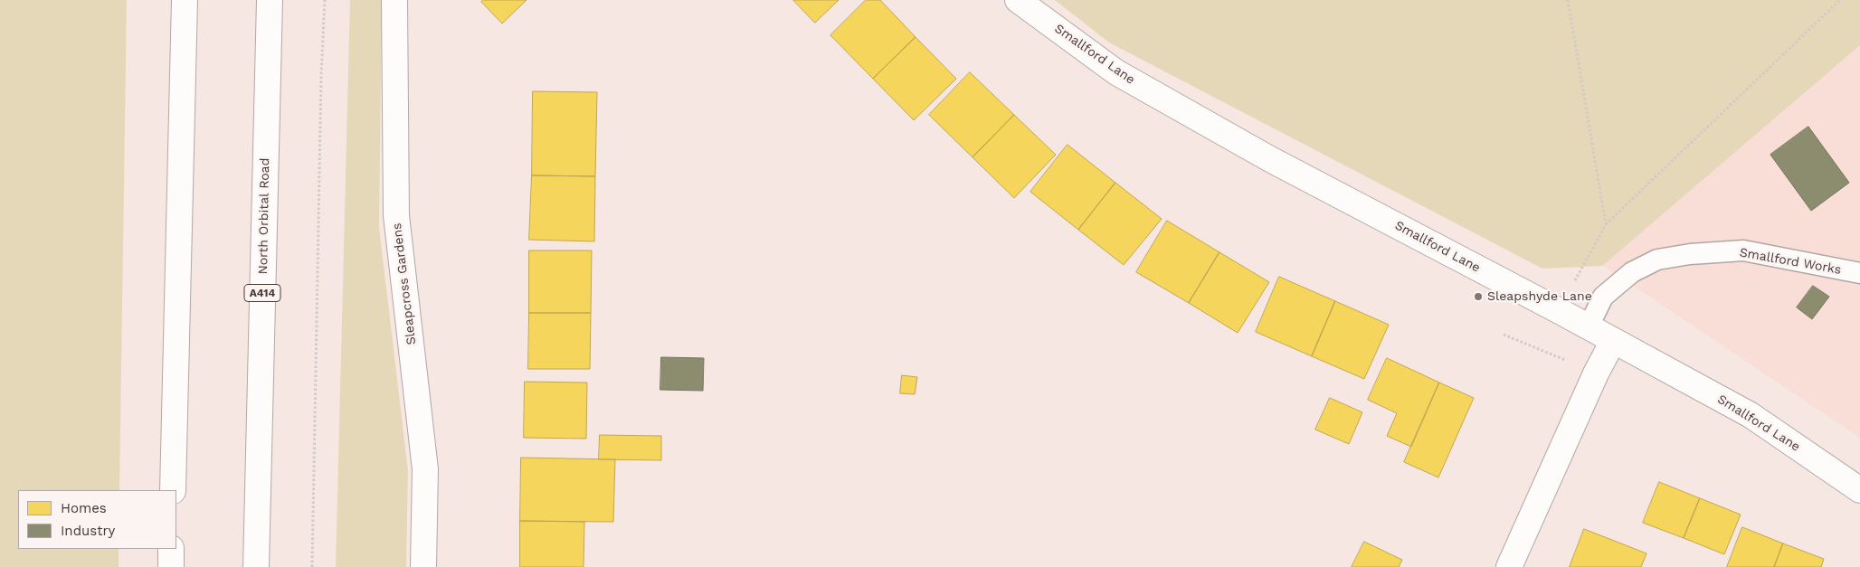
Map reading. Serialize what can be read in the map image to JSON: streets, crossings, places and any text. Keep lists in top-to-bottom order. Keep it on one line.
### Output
{"streets":{"main road":["Smallford Lane","North Orbital Road","Sleapcross Gardens","A414"],"lane":["Smallford Works"]},"crossings":[["Smallford Lane","Smallford Works"]],"places":["Sleapshyde Lane"],"legend":["Homes","Industry"]}
